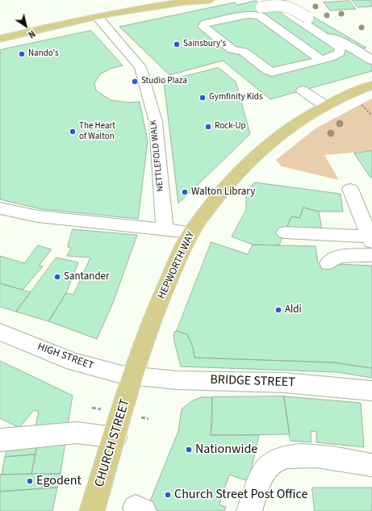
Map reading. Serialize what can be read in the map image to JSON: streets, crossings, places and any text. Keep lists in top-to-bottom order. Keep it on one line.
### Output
{"streets":{"main road":["HEPWORTH WAY","CHURCH STREET"],"street":["NETTLEFOLD WALK","HIGH STREET","BRIDGE STREET"]},"crossings":[["HEPWORTH WAY","HIGH STREET"],["HEPWORTH WAY","BRIDGE STREET"],["HEPWORTH WAY","CHURCH STREET"],["HIGH STREET","BRIDGE STREET"],["HIGH STREET","CHURCH STREET"],["BRIDGE STREET","CHURCH STREET"]],"places":["Sainsbury's","Nando's","Studio Plaza","Gymfinity Kids","Rock-Up","The Heart of Walton","Walton Library","Santander","Aldi","Nationwide","Egodent","Church Street Post Office"],"north":"bottom right"}
